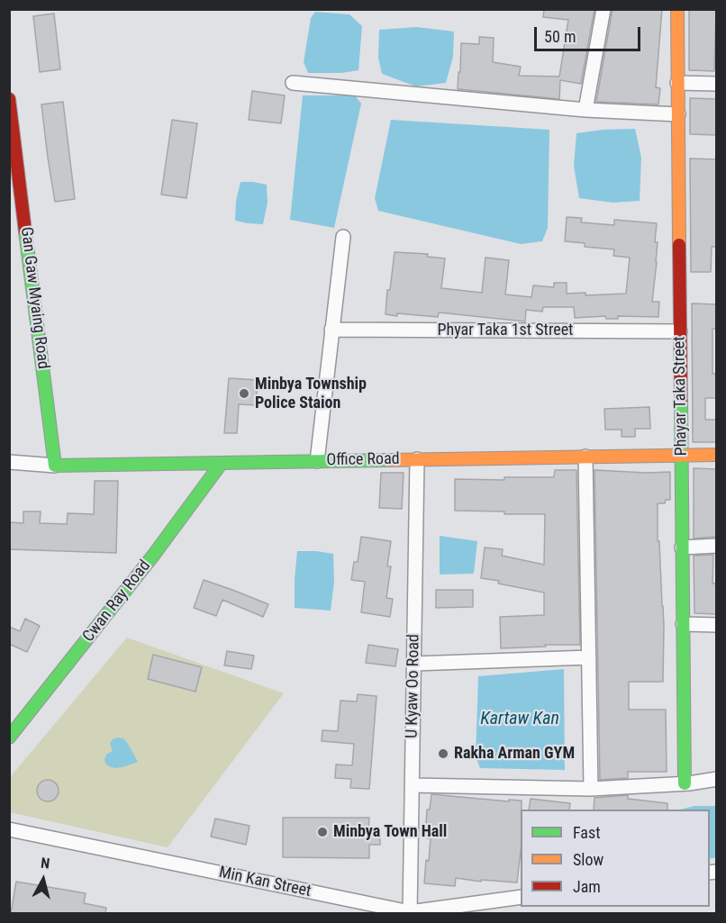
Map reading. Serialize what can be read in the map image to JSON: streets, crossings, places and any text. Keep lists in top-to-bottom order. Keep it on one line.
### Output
{"streets":{"street":["Gan Gaw Myaing Road","Phyar Taka 1st Street","Phayar Taka Street","Office Road","Cwan Ray Road","U Kyaw Oo Road","Min Kan Street"]},"crossings":[["Gan Gaw Myaing Road","Office Road"],["Phyar Taka 1st Street","Phayar Taka Street"],["Phayar Taka Street","Office Road"],["Office Road","Cwan Ray Road"],["Office Road","U Kyaw Oo Road"],["U Kyaw Oo Road","Min Kan Street"]],"water":["Kartaw Kan"],"places":["Minbya Township Police Staion","Rakha Arman GYM","Minbya Town Hall"],"legend":["Fast","Slow","Jam"],"scale_bar":"50 m","north":"top"}
